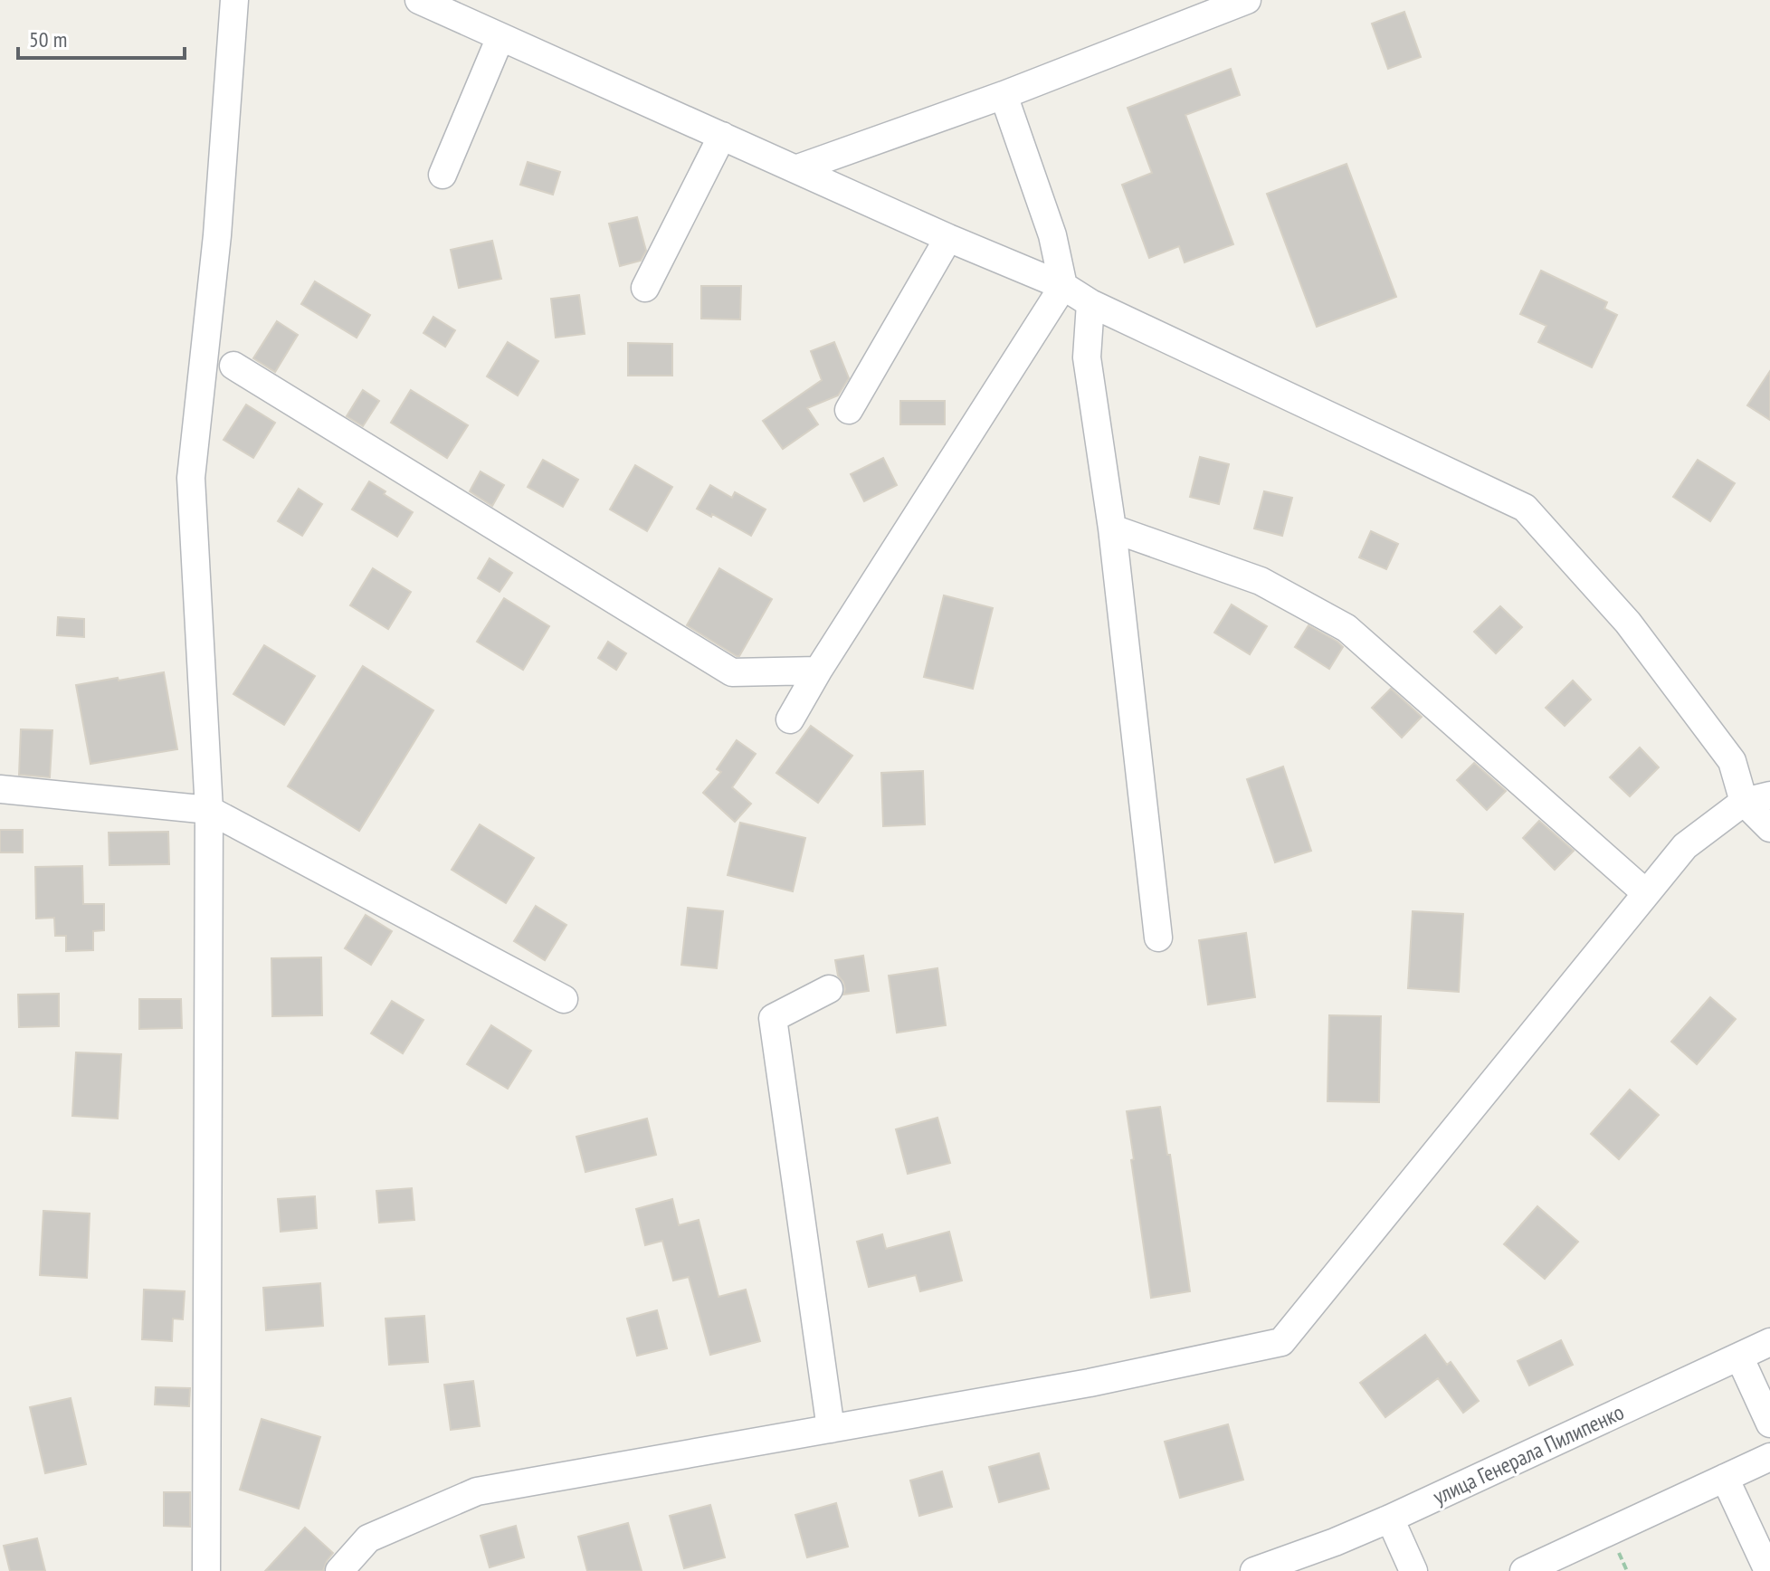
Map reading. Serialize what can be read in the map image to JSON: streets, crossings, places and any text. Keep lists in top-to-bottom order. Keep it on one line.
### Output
{"streets":{"street":["улица Генерала Пилипенко"]},"scale_bar":"50 m"}
